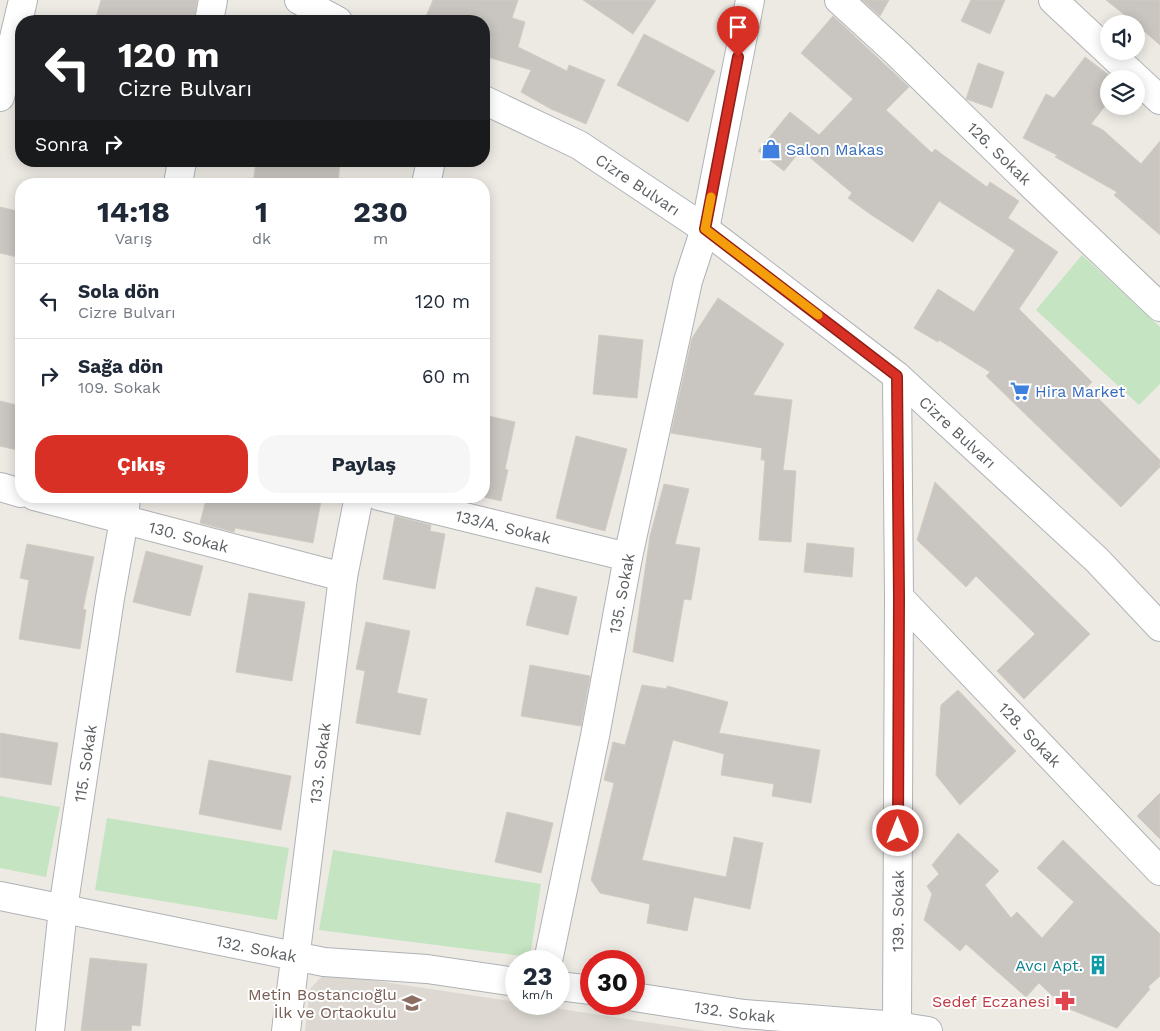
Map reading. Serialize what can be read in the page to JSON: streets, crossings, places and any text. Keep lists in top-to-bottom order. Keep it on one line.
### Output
{"streets":{"street":["126. Sokak","Cizre Bulvarı","133/A. Sokak","130. Sokak","135. Sokak","128. Sokak","115. Sokak","133. Sokak","139. Sokak","132. Sokak"]},"crossings":[["Cizre Bulvarı","135. Sokak"],["Cizre Bulvarı","139. Sokak"],["133/A. Sokak","135. Sokak"],["130. Sokak","115. Sokak"],["130. Sokak","133. Sokak"],["128. Sokak","139. Sokak"],["115. Sokak","132. Sokak"],["133. Sokak","132. Sokak"],["139. Sokak","132. Sokak"]],"places":{"shop":["Salon Makas"],"supermarket":["Hira Market"],"building":["Avcı Apt."],"pharmacy":["Sedef Eczanesi"],"school or university":["Metin Bostancıoğlu İlk ve Ortaokulu"]},"page":{"turn":["120 m","Cizre Bulvarı"],"then":"Sonra","eta":["14:18","Varış","1","dk","230","m"],"list":[{"name":"Sola dön","note":"Cizre Bulvarı","value":"120 m"},{"name":"Sağa dön","note":"109. Sokak","value":"60 m"}],"buttons":["Çıkış","Paylaş"],"speed":"23 km/h","limit":"30"}}
